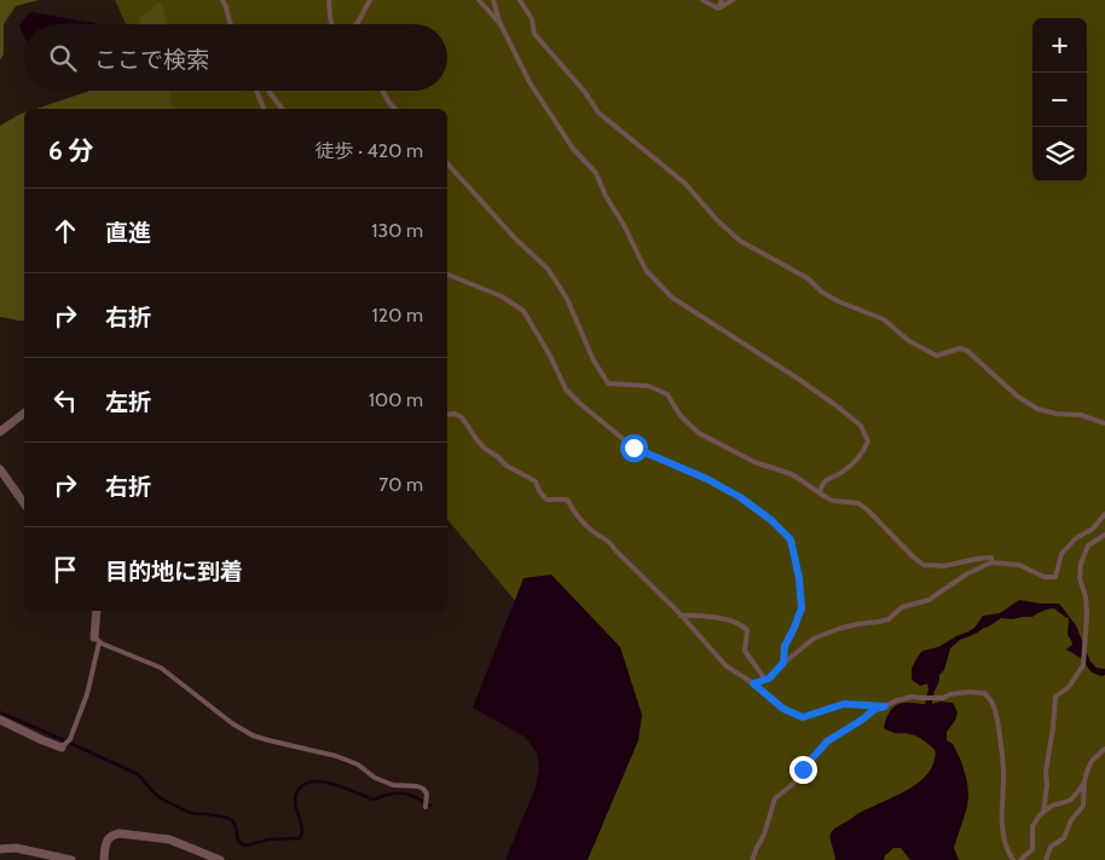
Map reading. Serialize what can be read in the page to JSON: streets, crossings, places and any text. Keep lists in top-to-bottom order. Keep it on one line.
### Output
{"page":{"map_buttons":["+","−"],"search":"ここで検索","heading":["6 分","徒歩 · 420 m"],"list":[["直進","130 m"],["右折","120 m"],["左折","100 m"],["右折","70 m"],"目的地に到着"]}}
